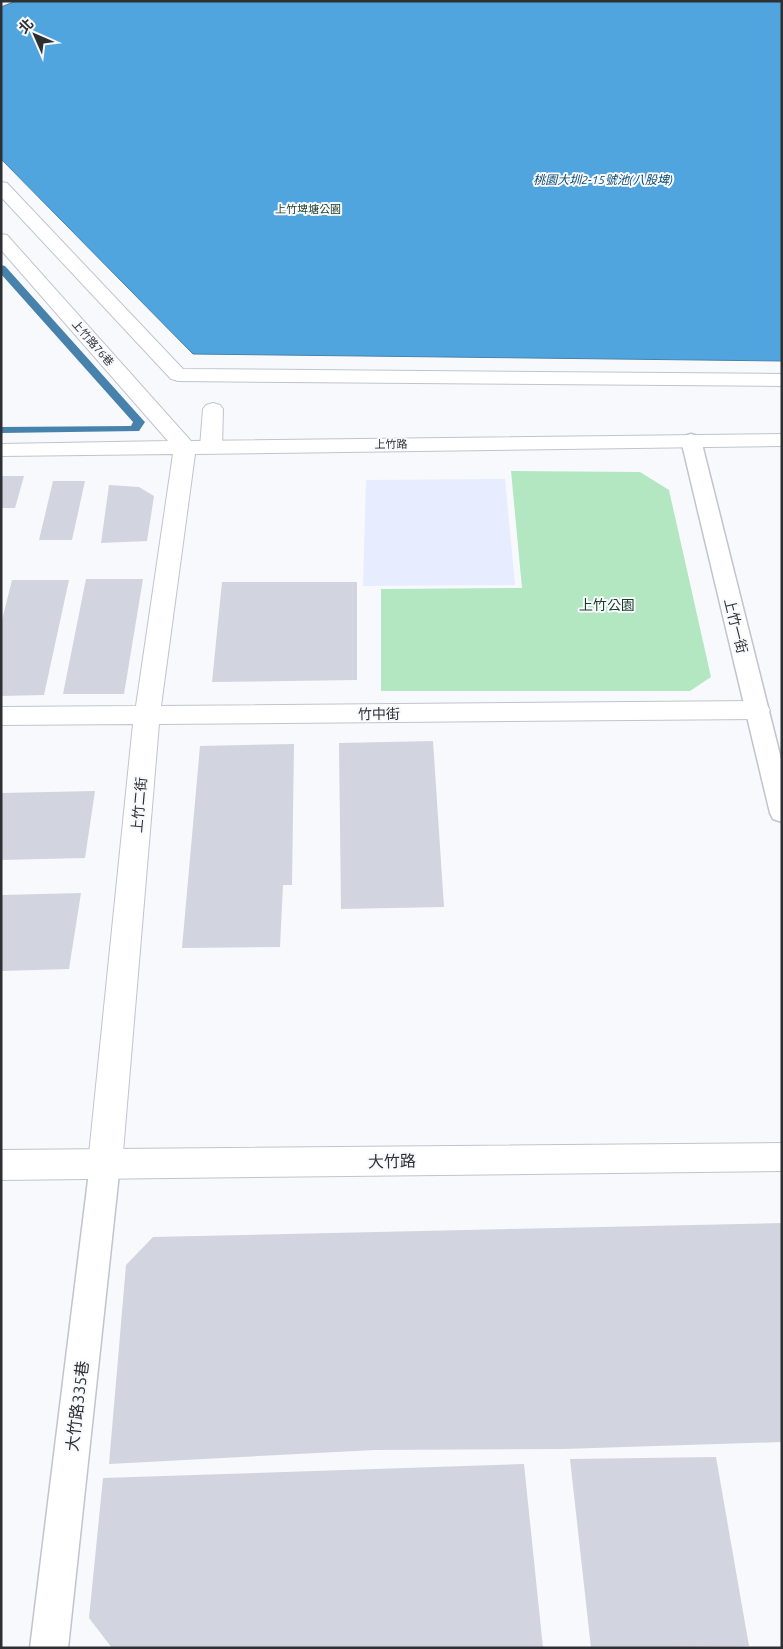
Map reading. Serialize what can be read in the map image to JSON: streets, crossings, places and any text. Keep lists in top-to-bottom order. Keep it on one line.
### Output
{"streets":{"street":["上竹路76巷","上竹路","竹中街","上竹二街","大竹路"],"lane":["上竹一街","大竹路335巷"]},"crossings":[["上竹路76巷","上竹路"],["上竹路76巷","上竹二街"],["上竹路","上竹一街"],["上竹路","上竹二街"],["上竹一街","竹中街"],["竹中街","上竹二街"],["上竹二街","大竹路"],["上竹二街","大竹路335巷"],["大竹路","大竹路335巷"]],"water":["桃園大圳2-15號池(八股埤)"],"parks":["上竹埤塘公園","上竹公園"],"north":"top left"}
